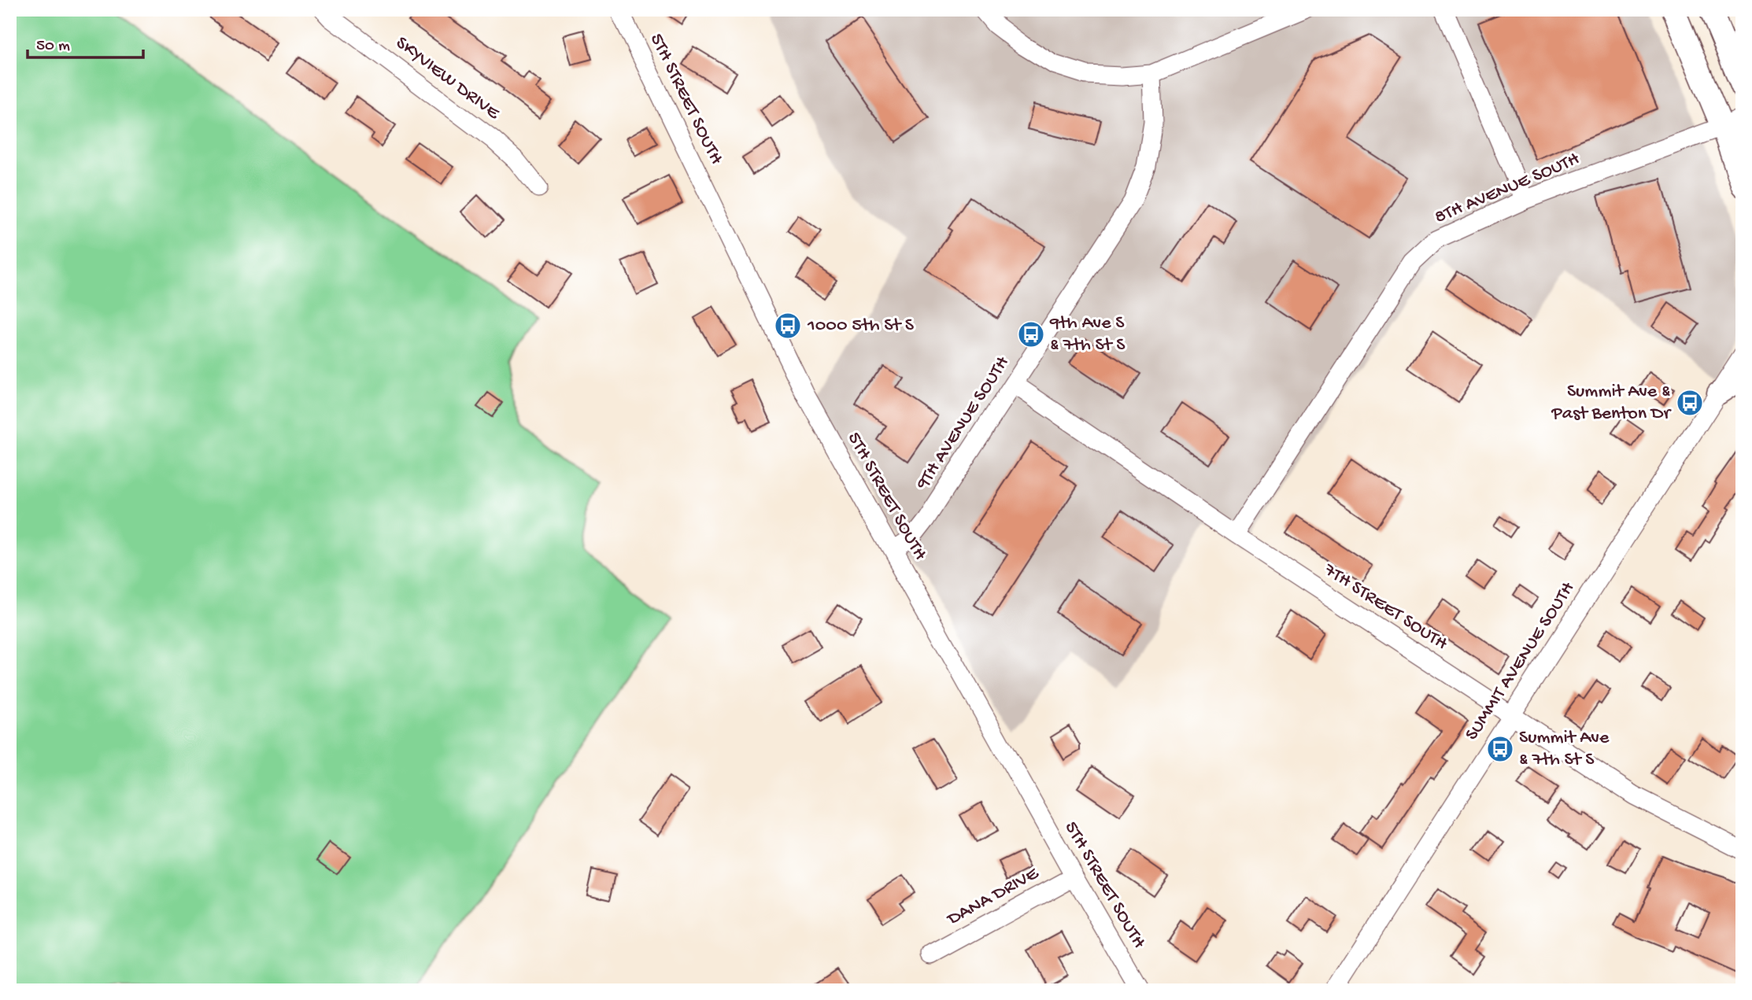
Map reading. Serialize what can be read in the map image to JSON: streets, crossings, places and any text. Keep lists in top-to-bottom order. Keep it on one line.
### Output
{"streets":{"street":["SKYVIEW DRIVE","5TH STREET SOUTH","8TH AVENUE SOUTH","9TH AVENUE SOUTH","7TH STREET SOUTH","SUMMIT AVENUE SOUTH","DANA DRIVE"]},"crossings":[["5TH STREET SOUTH","9TH AVENUE SOUTH"],["5TH STREET SOUTH","DANA DRIVE"],["8TH AVENUE SOUTH","7TH STREET SOUTH"],["9TH AVENUE SOUTH","7TH STREET SOUTH"],["7TH STREET SOUTH","SUMMIT AVENUE SOUTH"]],"places":{"bus stop":["1000 5th St S","9th Ave S & 7th St S","Summit Ave & Past Benton Dr","Summit Ave & 7th St S"]},"scale_bar":"50 m"}
